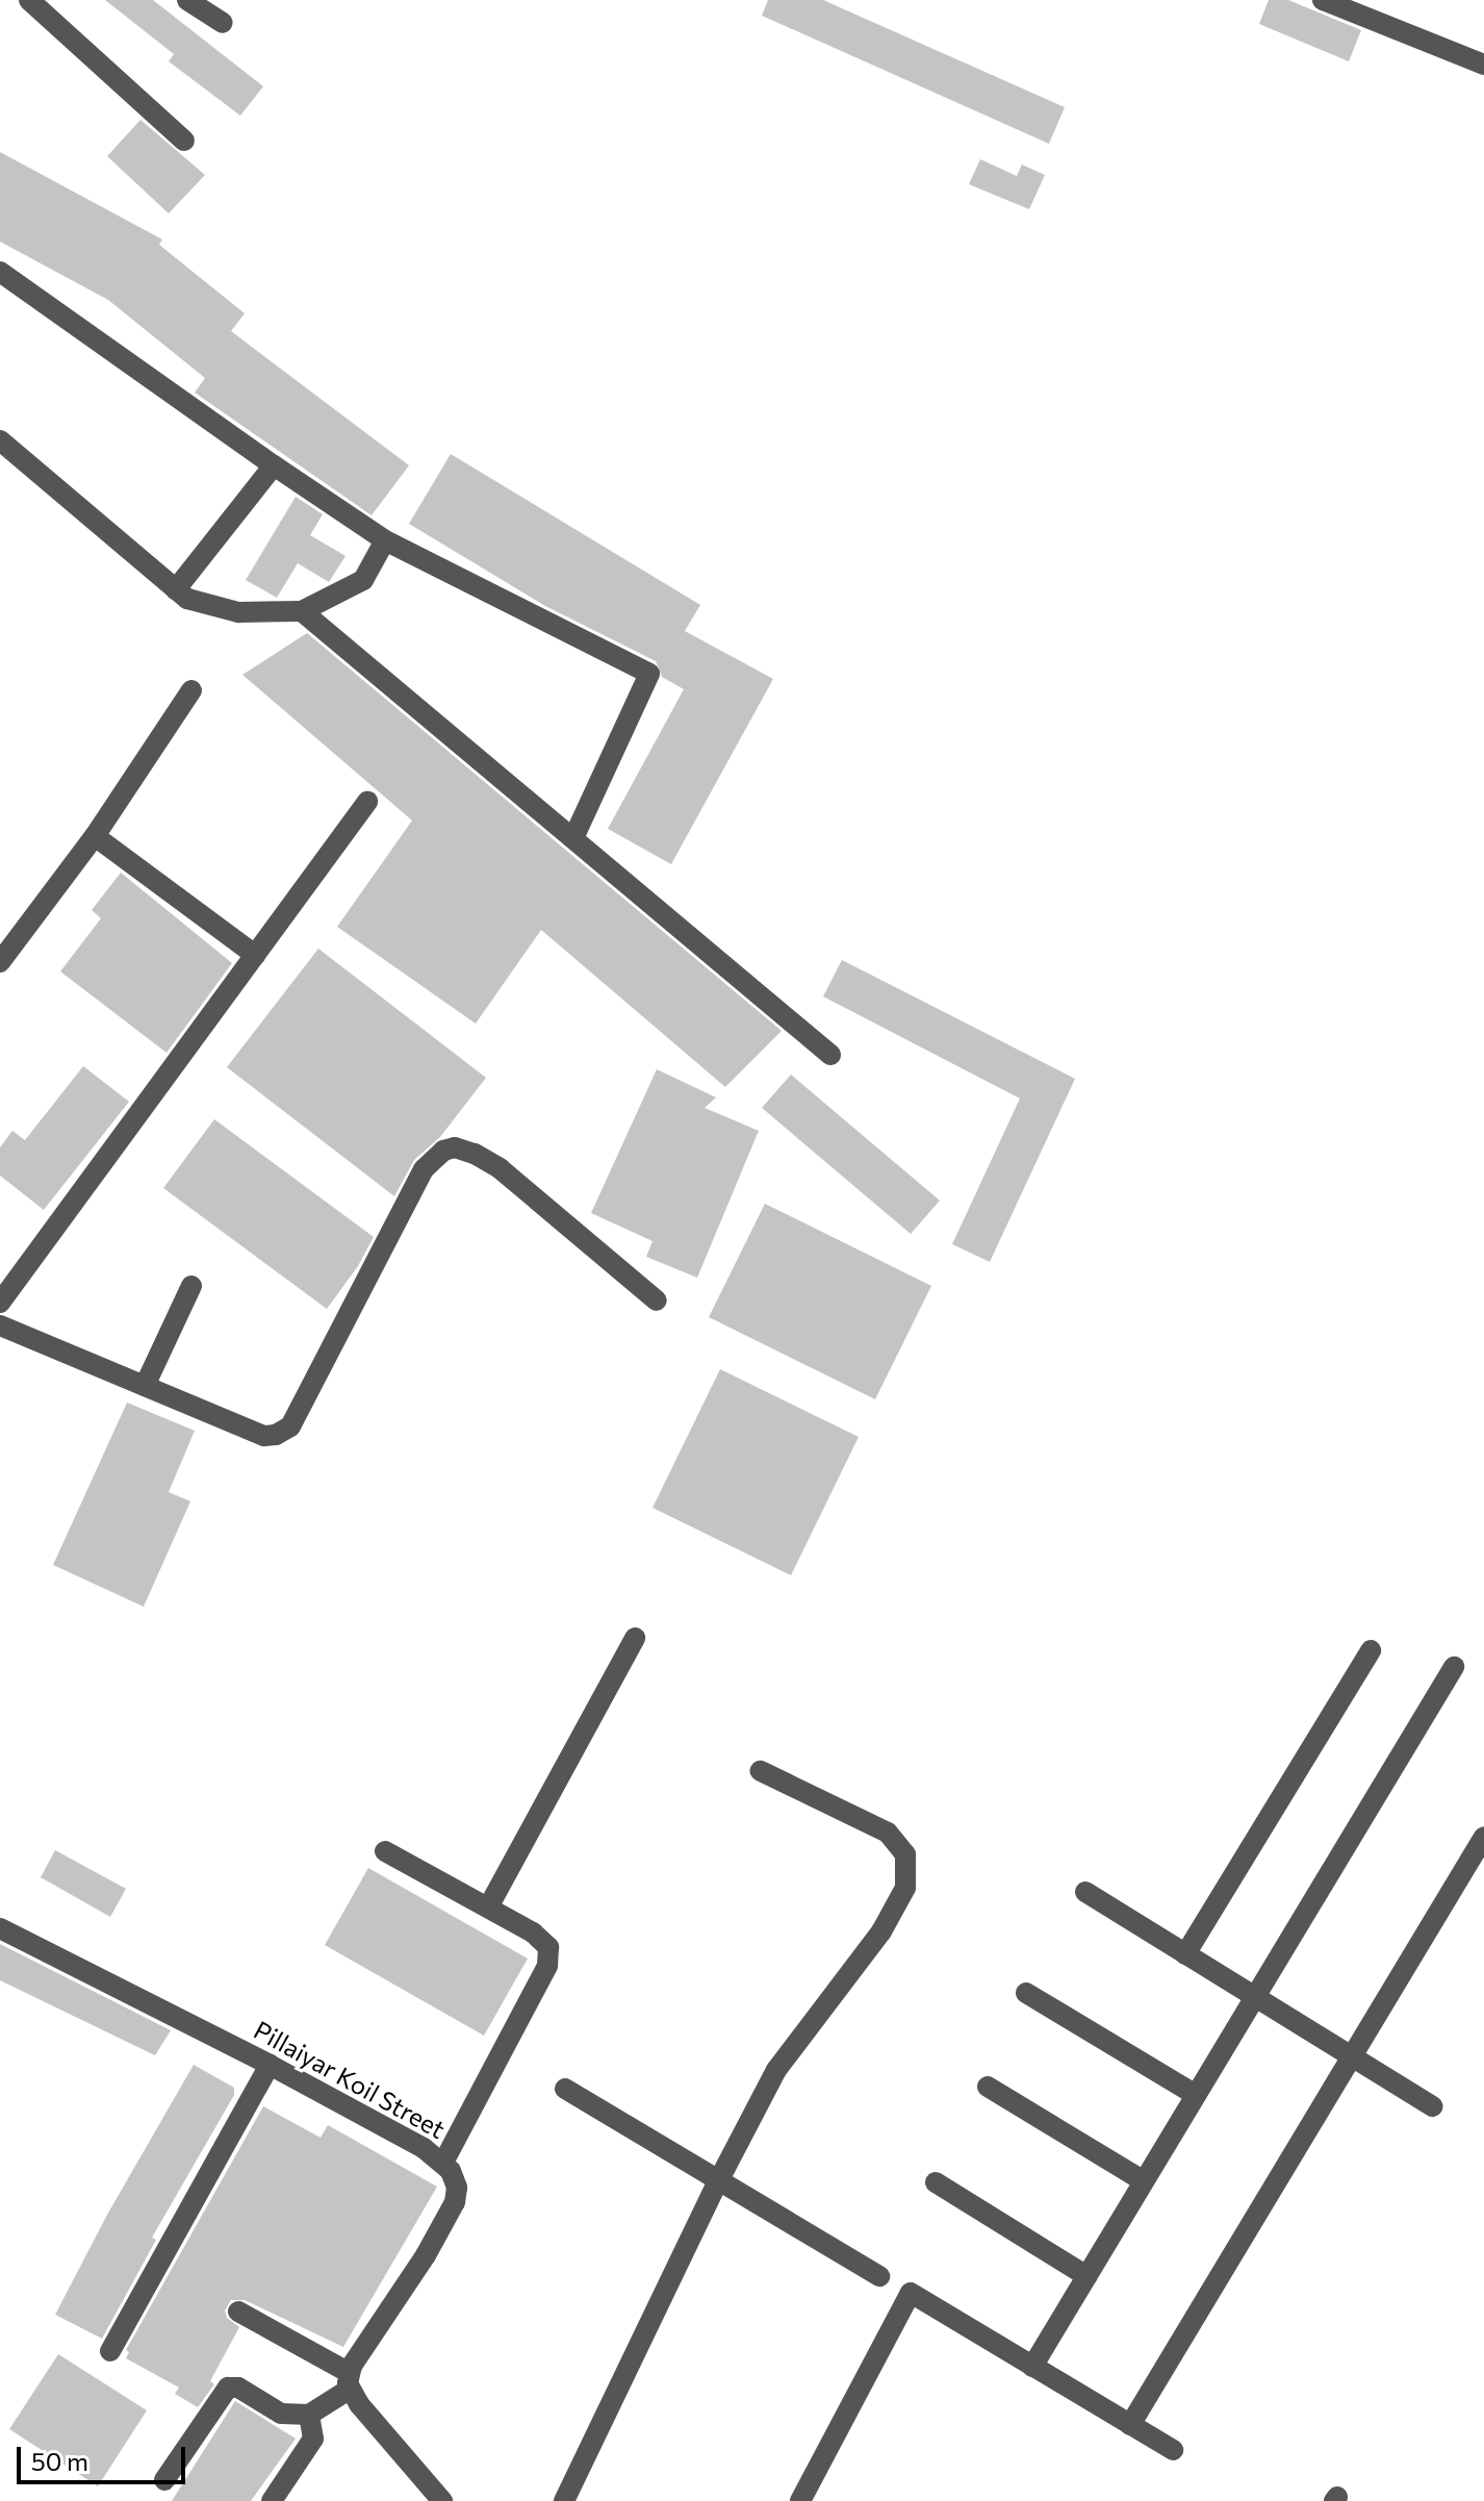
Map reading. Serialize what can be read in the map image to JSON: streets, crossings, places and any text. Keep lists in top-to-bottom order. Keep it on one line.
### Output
{"streets":{"street":["Pillaiyar Koil Street"]},"scale_bar":"50 m"}
